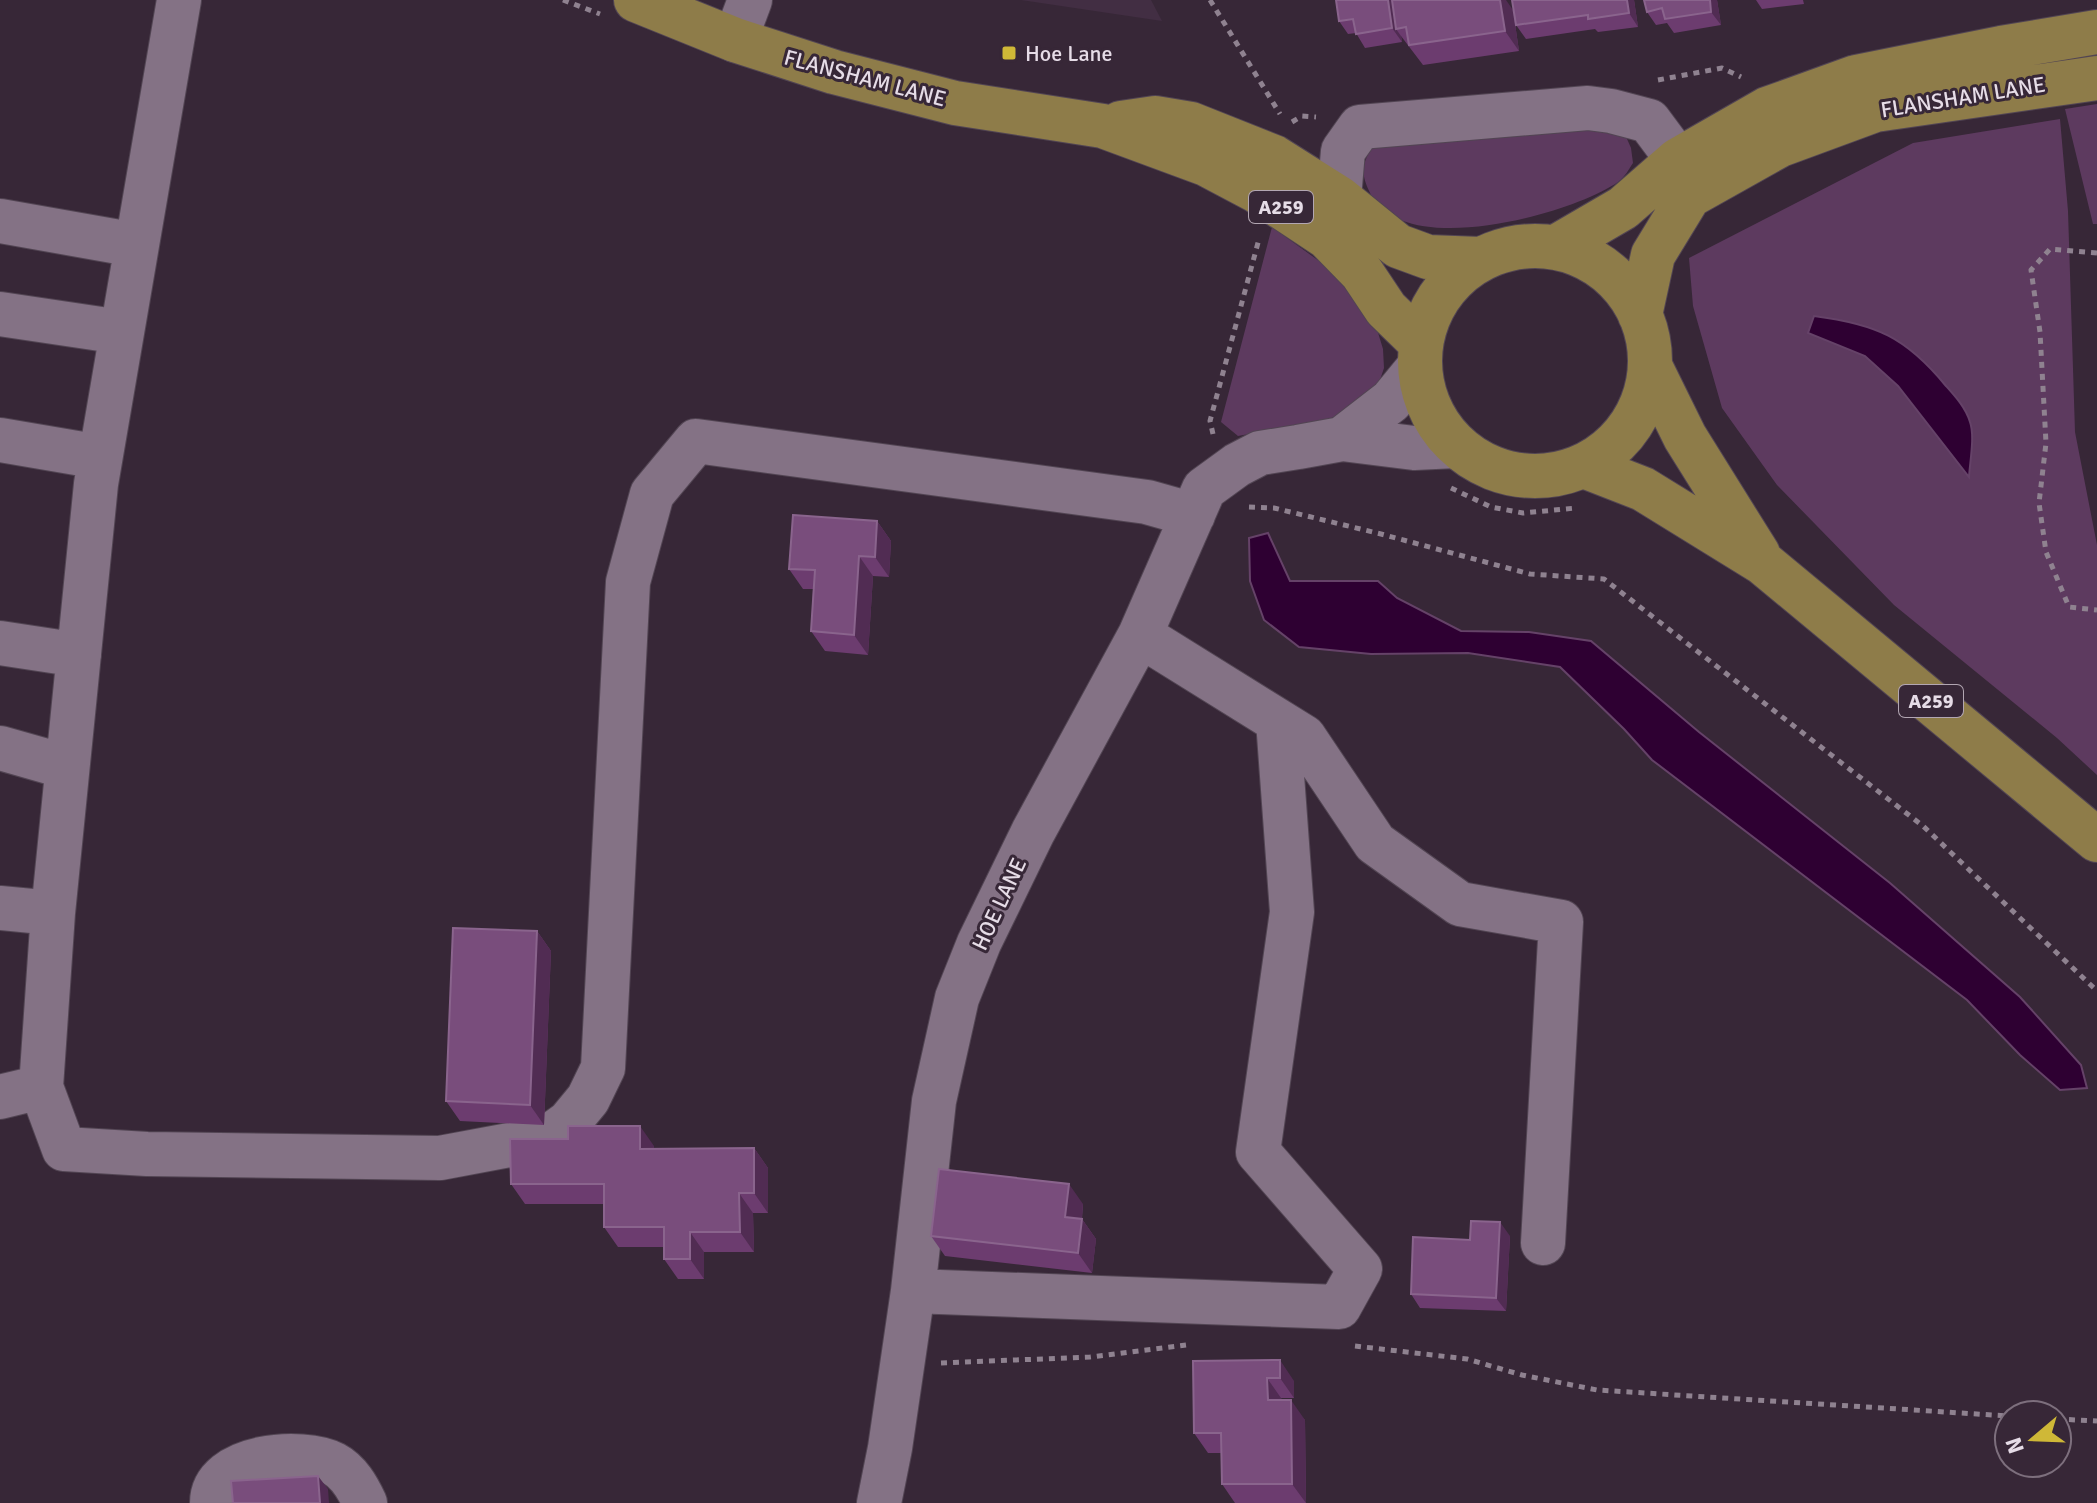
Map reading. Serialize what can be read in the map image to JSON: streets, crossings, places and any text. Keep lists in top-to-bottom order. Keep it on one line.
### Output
{"streets":{"main road":["FLANSHAM LANE","A259"],"street":["HOE LANE"]},"crossings":[["FLANSHAM LANE","A259"],["FLANSHAM LANE","HOE LANE"],["A259","HOE LANE"]],"places":{"transit":["Hoe Lane"]},"north":"left"}
